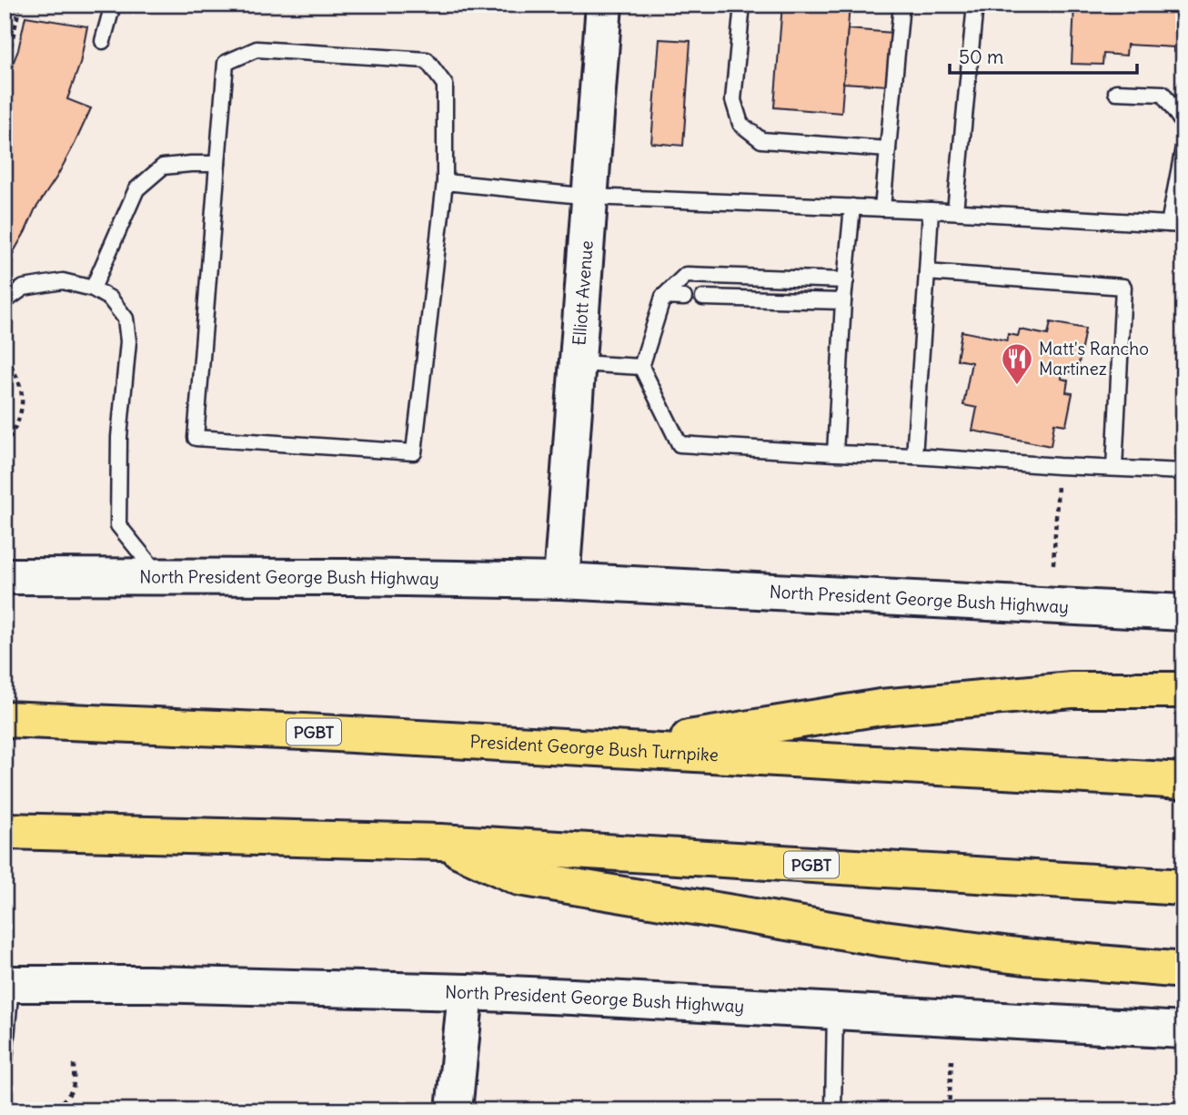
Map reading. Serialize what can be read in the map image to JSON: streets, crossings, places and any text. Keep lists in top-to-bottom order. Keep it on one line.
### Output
{"streets":{"highway":["PGBT","President George Bush Turnpike"],"main road":["Elliott Avenue","North President George Bush Highway"]},"crossings":[["Elliott Avenue","North President George Bush Highway"]],"places":{"restaurant":["Matt's Rancho Martinez"]},"scale_bar":"50 m"}
